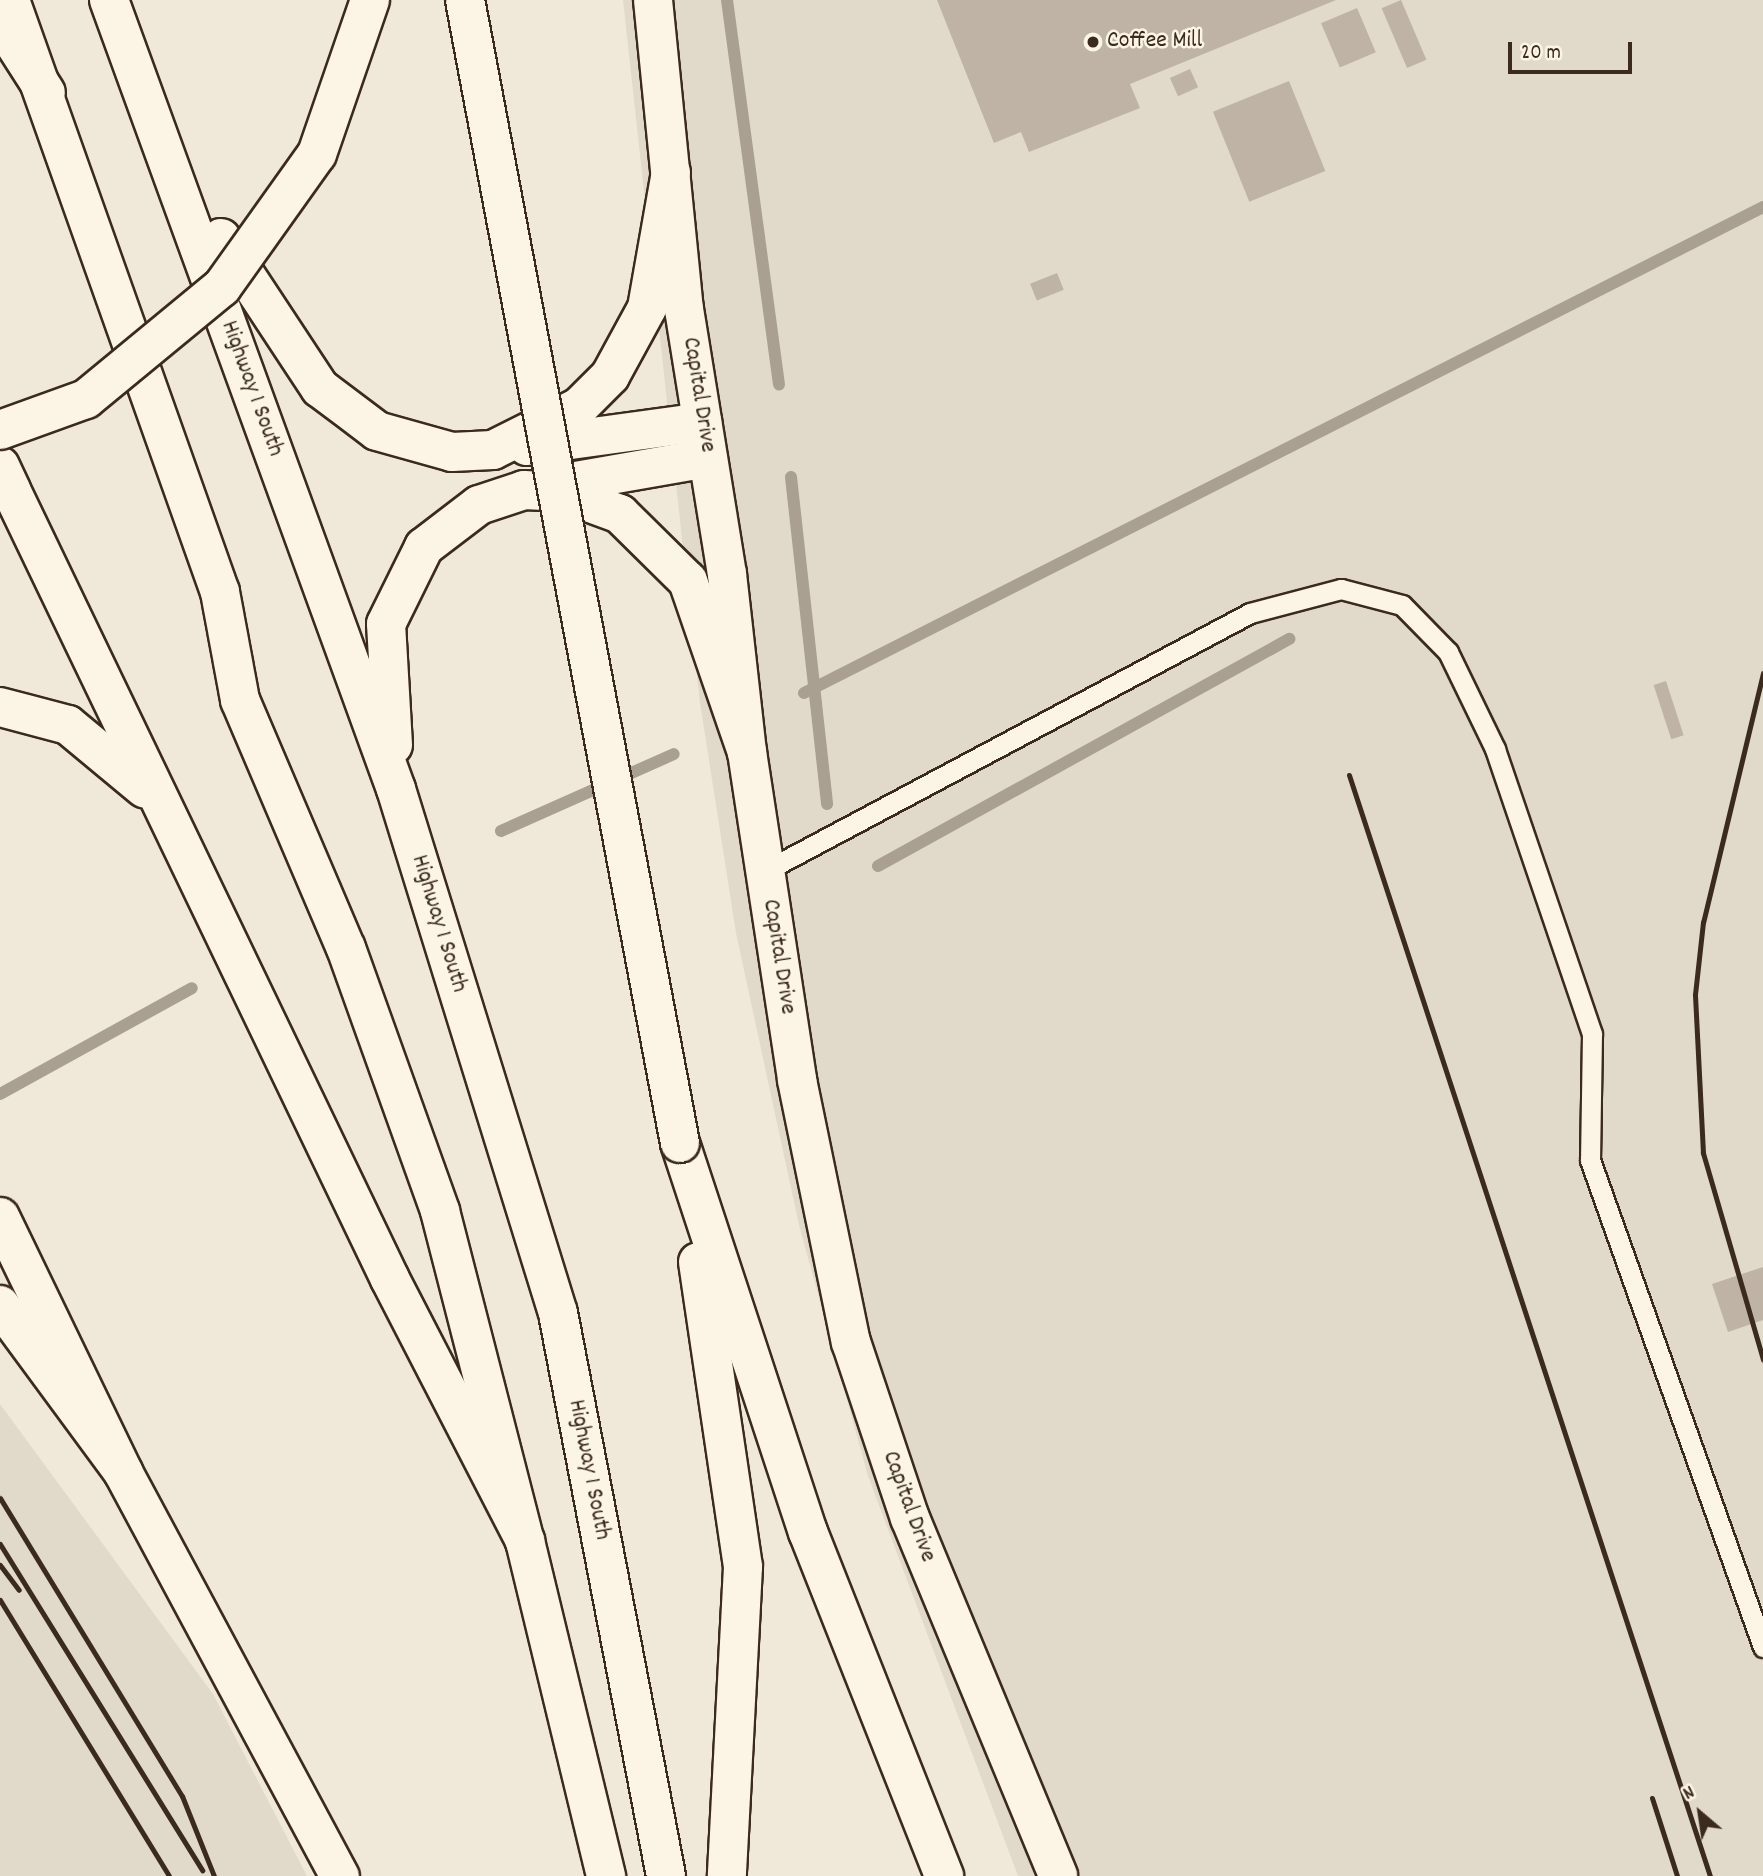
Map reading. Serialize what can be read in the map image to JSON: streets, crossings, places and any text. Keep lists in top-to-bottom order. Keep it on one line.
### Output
{"streets":{"main road":["Highway 1 South","Capital Drive"]},"places":["Coffee Mill"],"scale_bar":"20 m","north":"top left"}
